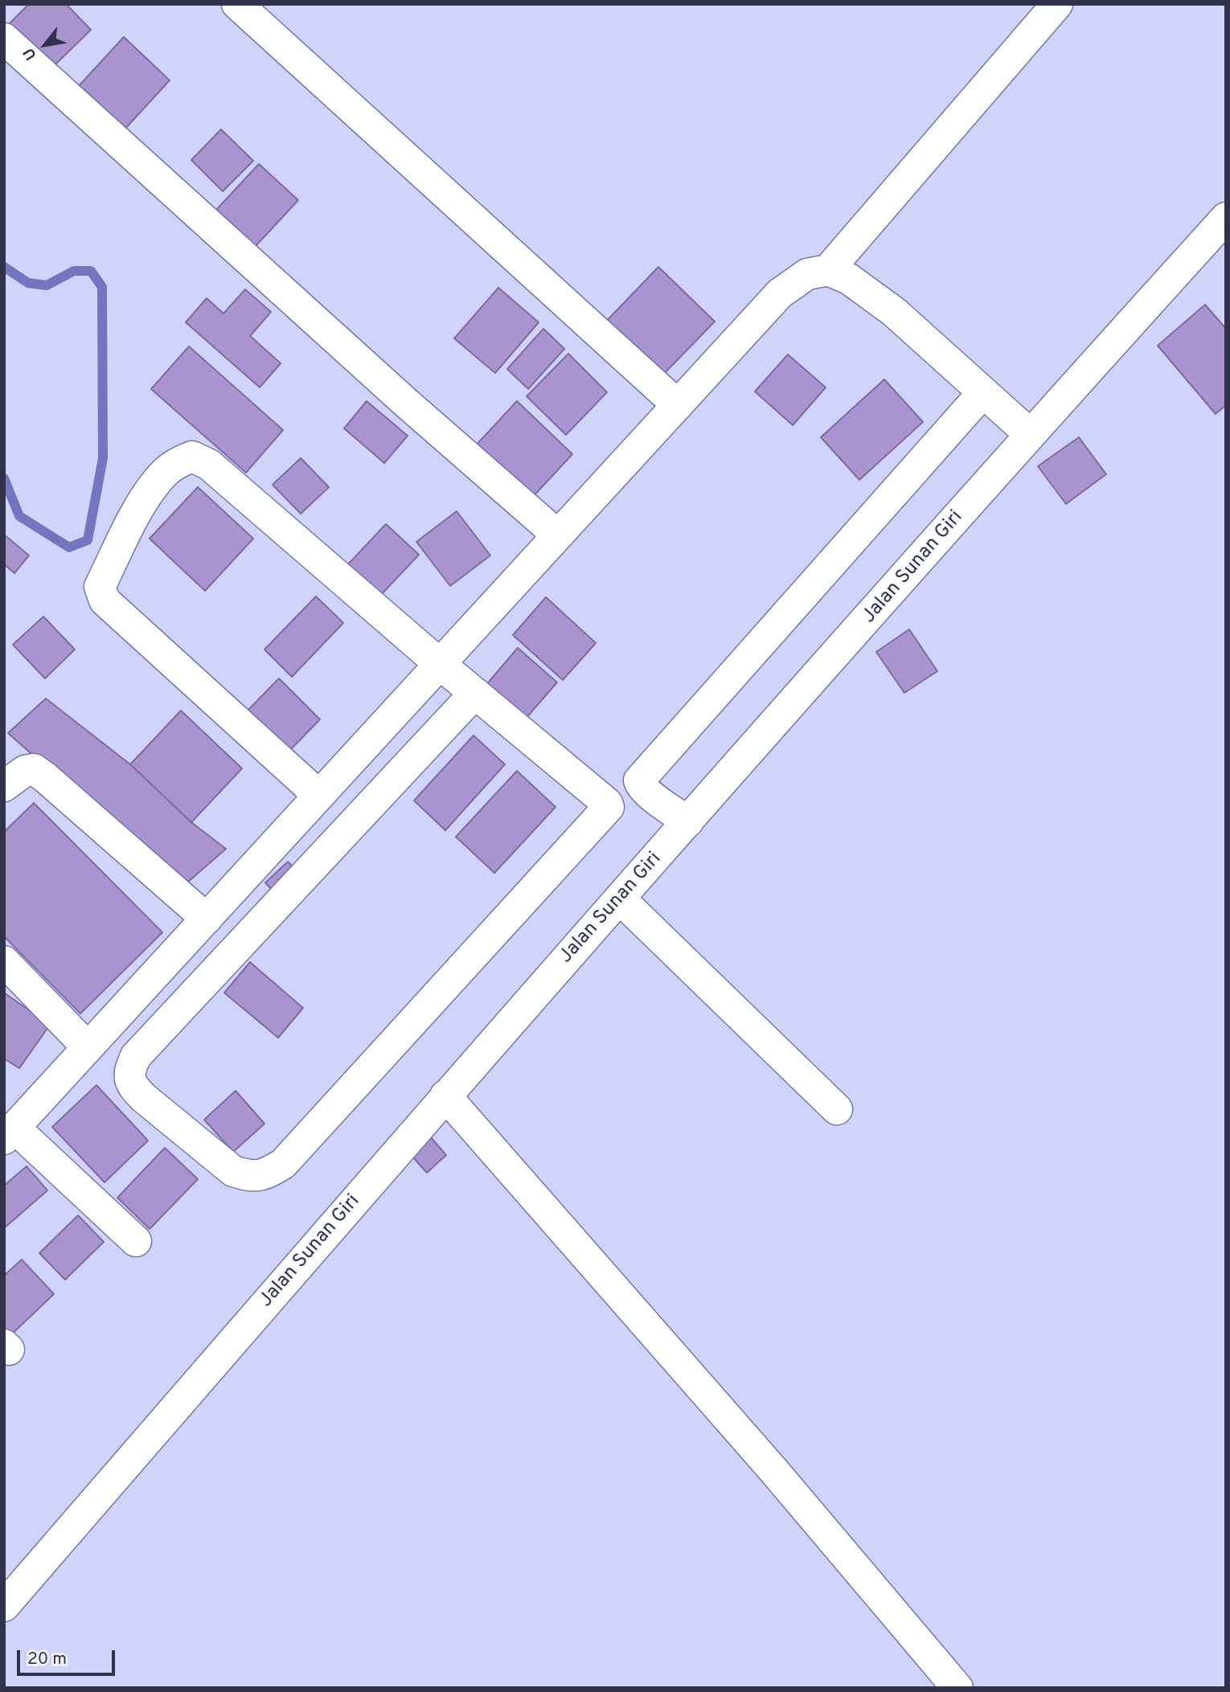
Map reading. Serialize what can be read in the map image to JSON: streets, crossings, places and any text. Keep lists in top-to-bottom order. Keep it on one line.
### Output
{"streets":{"street":["Jalan Sunan Giri"]},"scale_bar":"20 m","north":"bottom left"}
